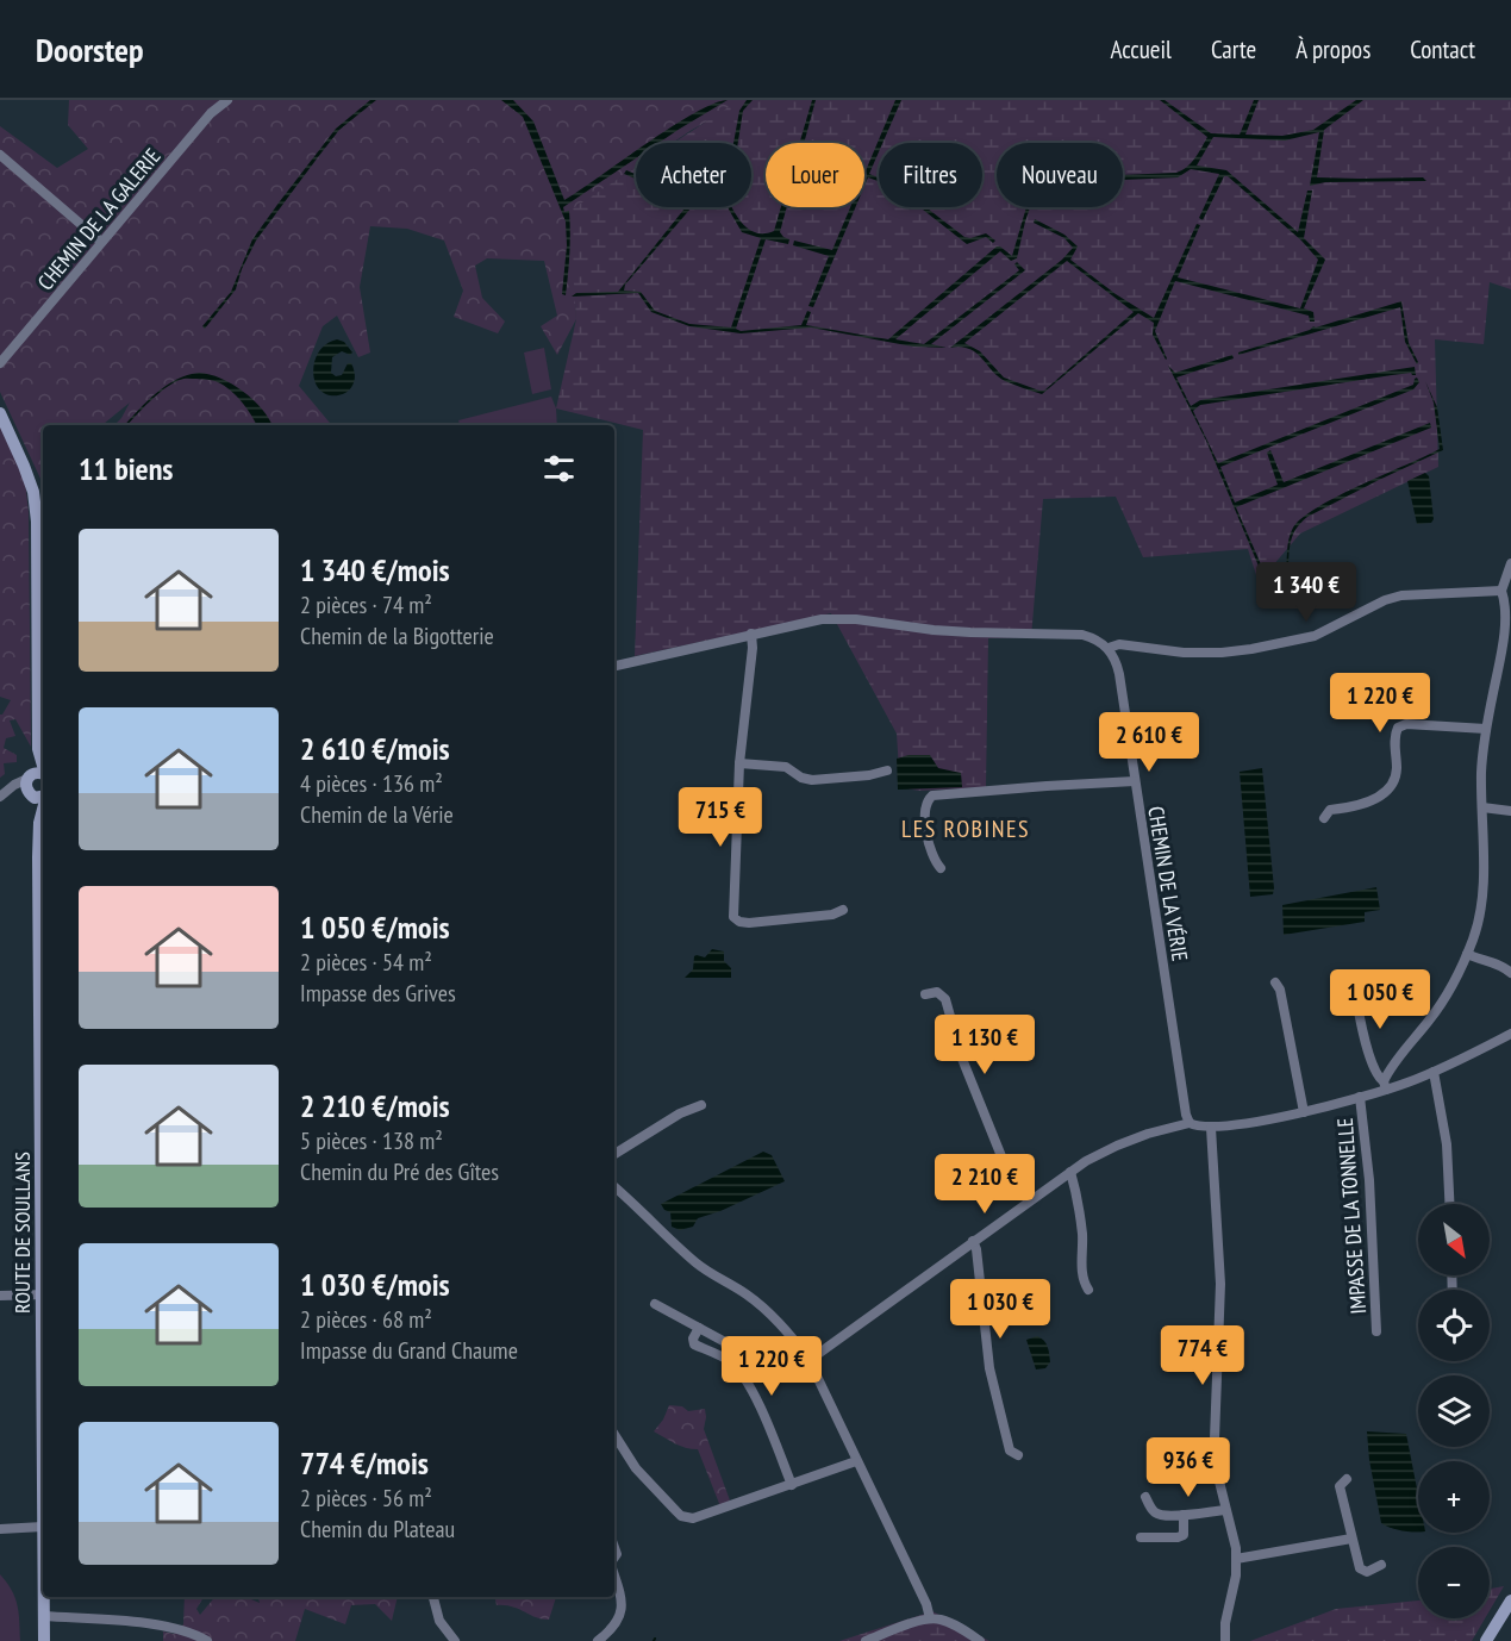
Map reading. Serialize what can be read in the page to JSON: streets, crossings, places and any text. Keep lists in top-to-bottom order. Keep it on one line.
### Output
{"streets":{"main road":["ROUTE DE SOULLANS"],"street":["CHEMIN DE LA GALERIE","CHEMIN DE LA VÉRIE","IMPASSE DE LA TONNELLE"]},"districts":["LES ROBINES"],"north":"bottom right","page":{"header":"Doorstep","nav":["Accueil","Carte","À propos","Contact"],"chip":["Acheter","Louer","Filtres","Nouveau"],"heading":"11 biens","list":[{"name":"1 340 €/mois","note":"2 pièces · 74 m² · Chemin de la Bigotterie"},{"name":"2 610 €/mois","note":"4 pièces · 136 m² · Chemin de la Vérie"},{"name":"1 050 €/mois","note":"2 pièces · 54 m² · Impasse des Grives"},{"name":"2 210 €/mois","note":"5 pièces · 138 m² · Chemin du Pré des Gîtes"},{"name":"1 030 €/mois","note":"2 pièces · 68 m² · Impasse du Grand Chaume"},{"name":"774 €/mois","note":"2 pièces · 56 m² · Chemin du Plateau"}],"price":["1 340 €","1 220 €","2 610 €","715 €","1 050 €","1 130 €","2 210 €","1 030 €","774 €","1 220 €","936 €"],"map_buttons":["+","−"]}}
